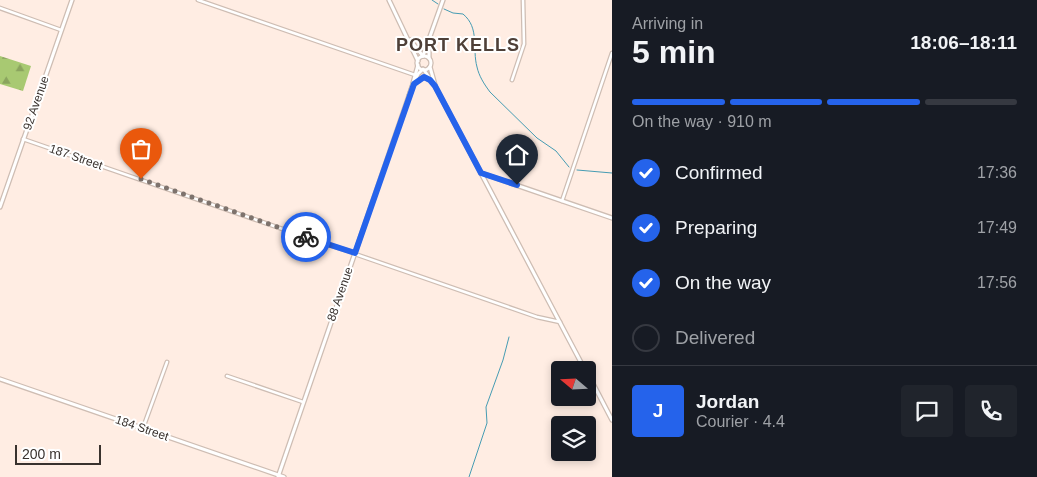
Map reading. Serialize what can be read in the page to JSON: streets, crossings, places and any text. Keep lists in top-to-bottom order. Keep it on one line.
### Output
{"streets":{"main road":["92 Avenue","88 Avenue","184 Street"],"street":["187 Street"]},"crossings":[["92 Avenue","187 Street"],["187 Street","88 Avenue"],["88 Avenue","184 Street"]],"districts":["PORT KELLS"],"scale_bar":"200 m","north":"left","page":{"heading":["5 min","Arriving in","18:06–18:11"],"panel":["Jordan","Courier · 4.4"],"bar":"On the way · 910 m","list":[["Confirmed","17:36"],["Preparing","17:49"],["On the way","17:56"],"Delivered"],"round":"J","scale":"200 m"}}
